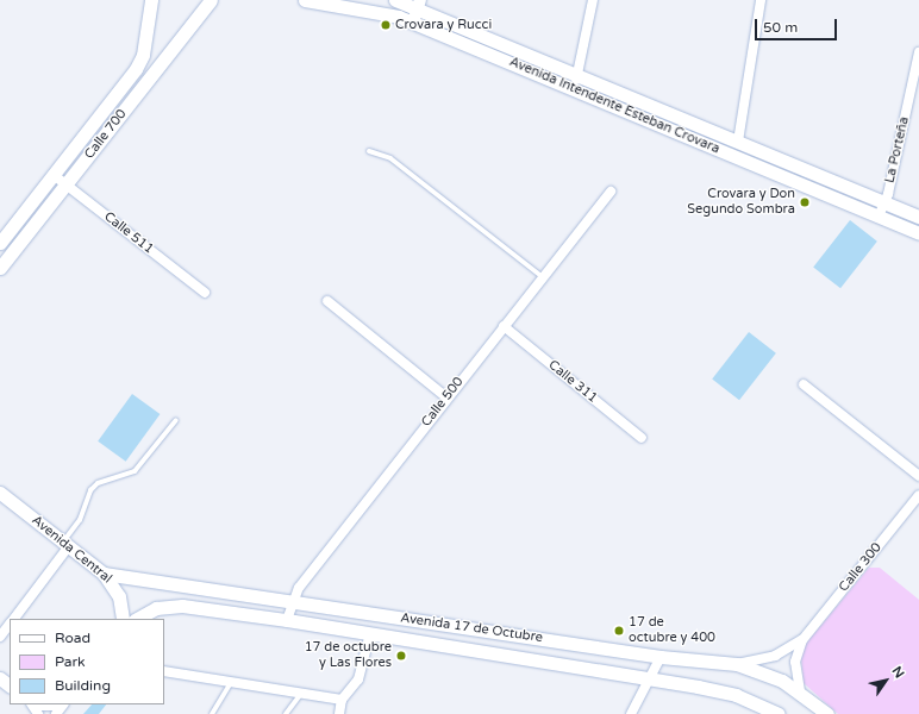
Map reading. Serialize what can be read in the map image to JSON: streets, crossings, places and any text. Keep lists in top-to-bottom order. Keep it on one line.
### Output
{"streets":{"main road":["Avenida Intendente Esteban Crovara","Calle 700","Avenida Central","Avenida 17 de Octubre"],"street":["La Porteña","Calle 511","Calle 311","Calle 500","Calle 300"]},"crossings":[["Avenida Intendente Esteban Crovara","La Porteña"],["Calle 700","Calle 511"],["Calle 311","Calle 500"],["Calle 500","Avenida 17 de Octubre"],["Avenida Central","Avenida 17 de Octubre"]],"places":["Crovara y Rucci","Crovara y Don Segundo Sombra","17 de octubre y 400","17 de octubre y Las Flores"],"legend":["Road","Park","Building"],"scale_bar":"50 m","north":"top right"}
